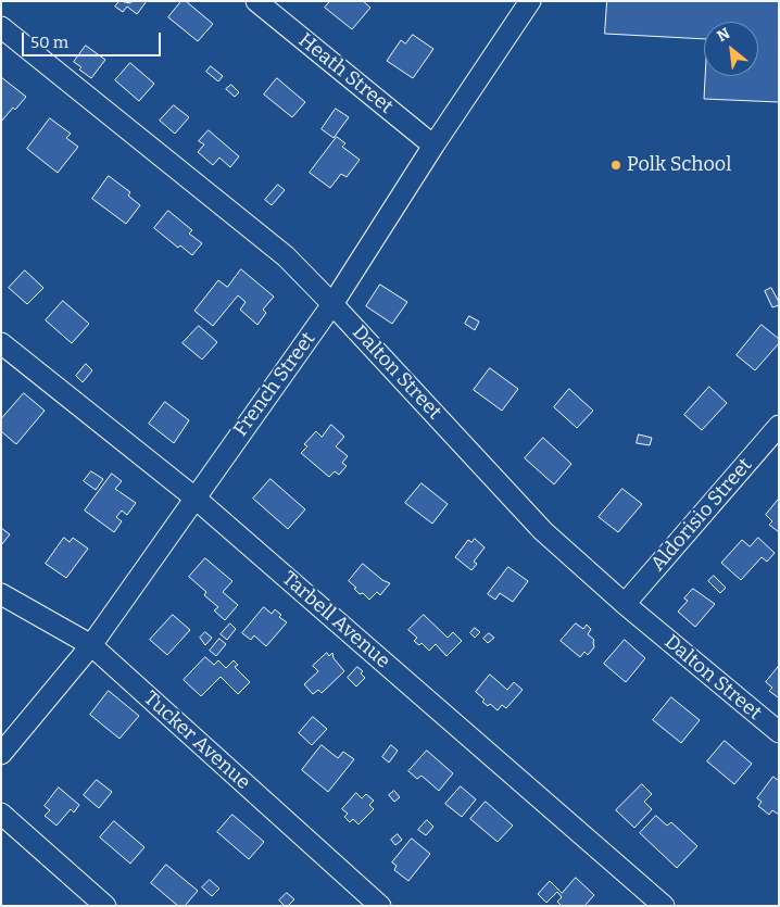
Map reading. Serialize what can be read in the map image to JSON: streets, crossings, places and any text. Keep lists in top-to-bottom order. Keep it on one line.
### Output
{"streets":{"street":["Heath Street","Dalton Street","French Street","Aldorisio Street","Tarbell Avenue","Tucker Avenue"]},"crossings":[["Heath Street","French Street"],["Dalton Street","French Street"],["Dalton Street","Aldorisio Street"],["French Street","Tarbell Avenue"],["French Street","Tucker Avenue"]],"places":["Polk School"],"scale_bar":"50 m","north":"top left"}
